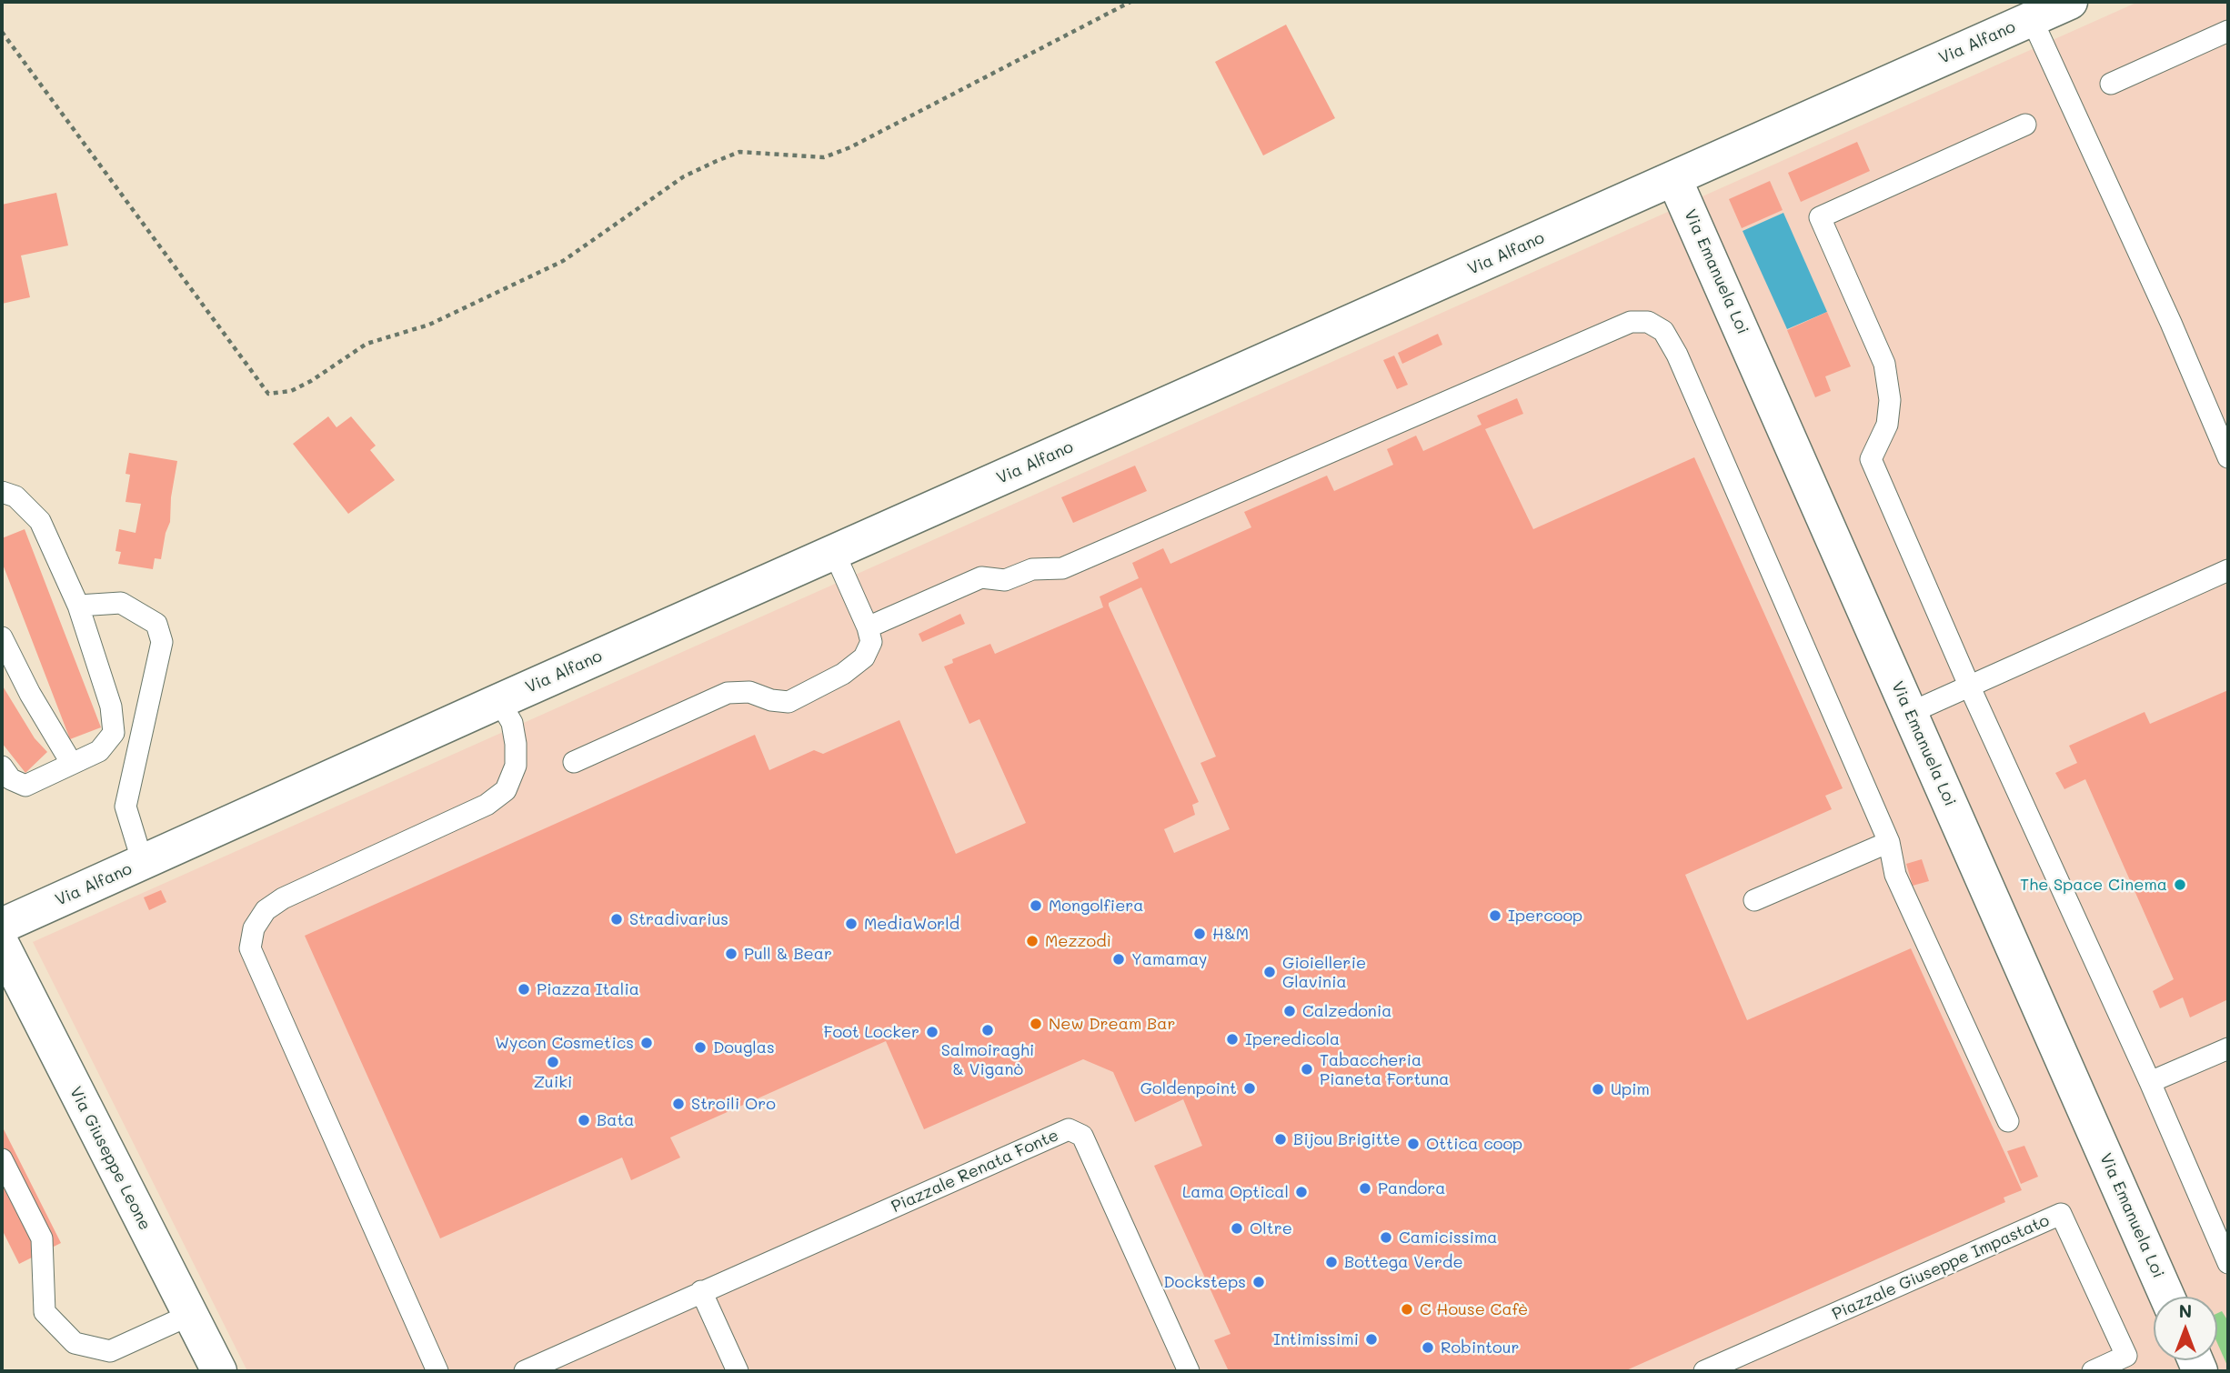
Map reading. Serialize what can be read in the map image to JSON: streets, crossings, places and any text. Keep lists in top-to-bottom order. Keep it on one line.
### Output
{"streets":{"street":["Via Alfano","Via Emanuela Loi","Via Giuseppe Leone"],"lane":["Piazzale Renata Fonte","Piazzale Giuseppe Impastato"]},"crossings":[["Via Alfano","Via Emanuela Loi"]],"places":["The Space Cinema","Mongolfiera","Ipercoop","Stradivarius","MediaWorld","H&M","Mezzodì","Pull & Bear","Yamamay","Gioiellerie Glavinia","Piazza Italia","Calzedonia","New Dream Bar","Salmoiraghi & Viganò","Foot Locker","Iperedicola","Wycon Cosmetics","Douglas","Zuiki","Tabaccheria Pianeta Fortuna","Goldenpoint","Upim","Stroili Oro","Bata","Bijou Brigitte","Ottica coop","Pandora","Lama Optical","Oltre","Camicissima","Bottega Verde","Docksteps","C House Cafè","Intimissimi","Robintour"],"north":"top"}
